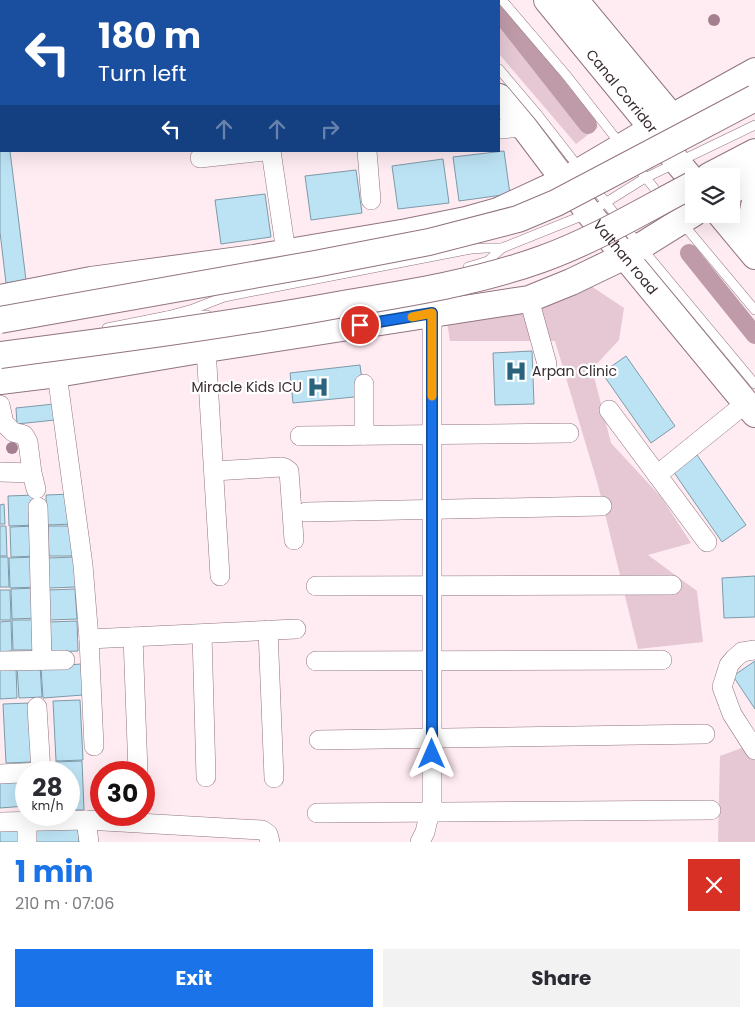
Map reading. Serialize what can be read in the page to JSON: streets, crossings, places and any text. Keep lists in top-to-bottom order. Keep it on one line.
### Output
{"streets":{"main road":["Canal Corridor","Valthan road"]},"places":{"hospital":["Arpan Clinic","Miracle Kids ICU"]},"page":{"turn":["180 m","Turn left"],"speed":"28 km/h","limit":"30","heading":["1 min","210 m · 07:06"],"buttons":["Exit","Share"]}}
